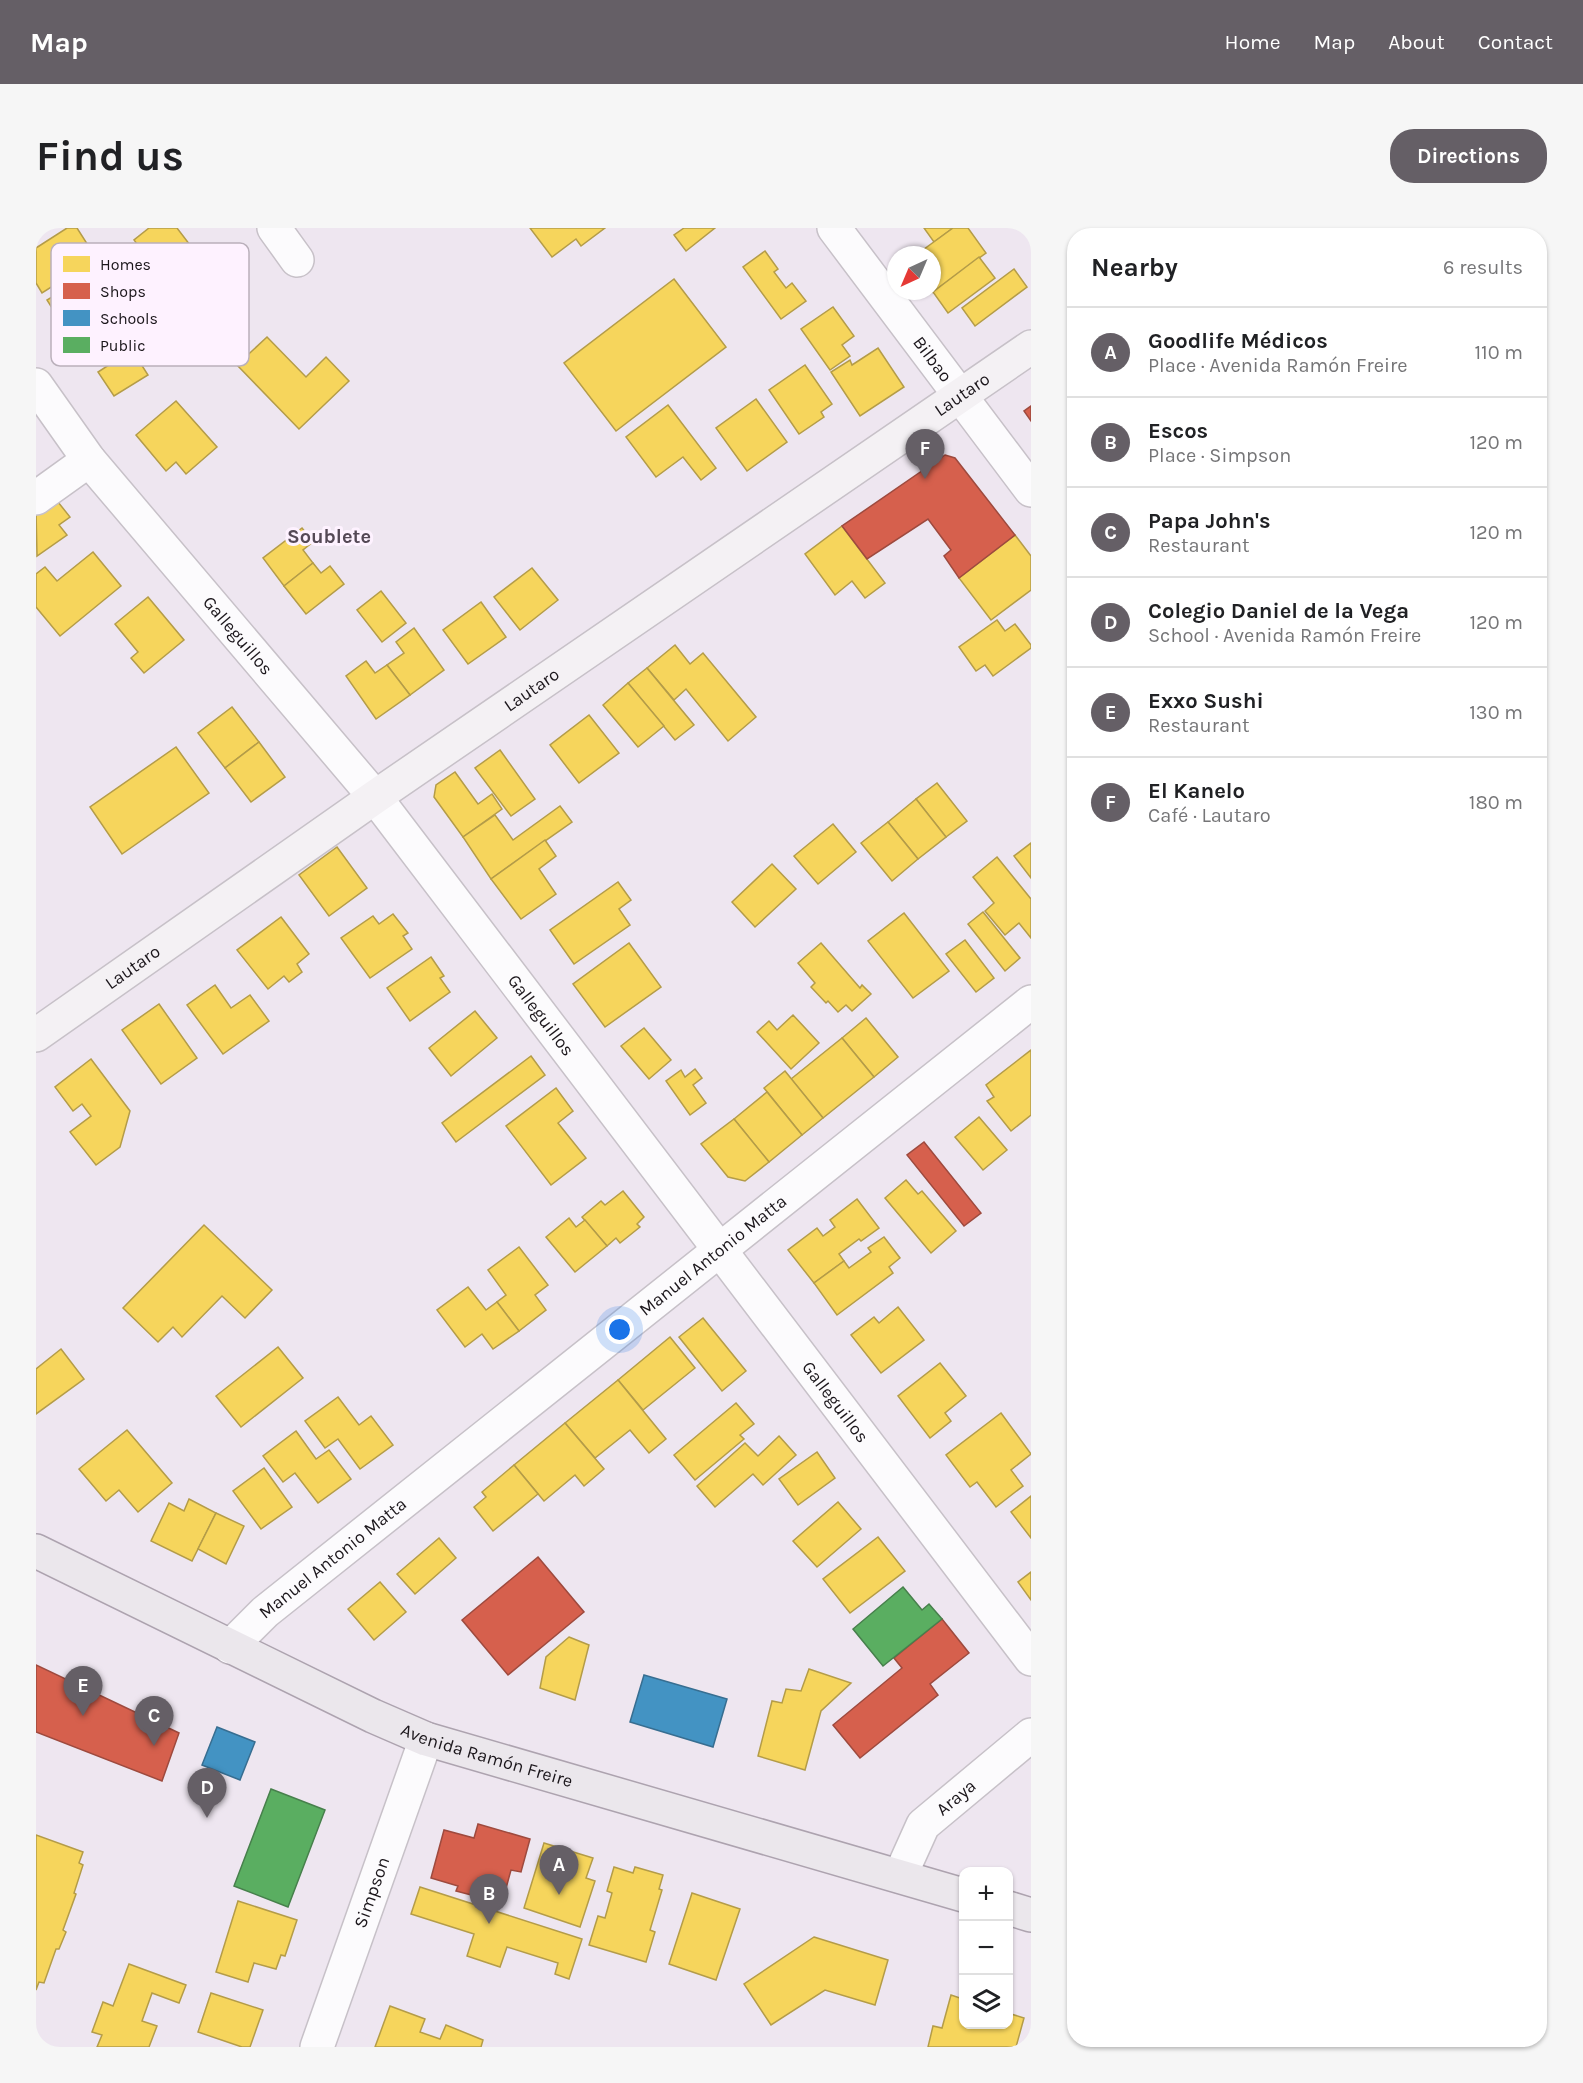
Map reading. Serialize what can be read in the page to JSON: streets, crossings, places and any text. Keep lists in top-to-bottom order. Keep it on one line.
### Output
{"streets":{"main road":["Lautaro","Avenida Ramón Freire"],"street":["Bilbao","Galleguillos","Manuel Antonio Matta","Araya","Simpson"]},"crossings":[["Bilbao","Lautaro"],["Lautaro","Galleguillos"],["Galleguillos","Manuel Antonio Matta"],["Manuel Antonio Matta","Avenida Ramón Freire"],["Avenida Ramón Freire","Araya"],["Avenida Ramón Freire","Simpson"]],"districts":["Soublete"],"legend":["Homes","Shops","Schools","Public"],"north":"bottom left","page":{"header":"Map","nav":["Home","Map","About","Contact"],"buttons":"Directions","title":"Find us","heading":["Nearby","6 results"],"list":[{"mark":"A","name":"Goodlife Médicos","note":"Place · Avenida Ramón Freire","value":"110 m"},{"mark":"B","name":"Escos","note":"Place · Simpson","value":"120 m"},{"mark":"C","name":"Papa John's","note":"Restaurant","value":"120 m"},{"mark":"D","name":"Colegio Daniel de la Vega","note":"School · Avenida Ramón Freire","value":"120 m"},{"mark":"E","name":"Exxo Sushi","note":"Restaurant","value":"130 m"},{"mark":"F","name":"El Kanelo","note":"Café · Lautaro","value":"180 m"}],"pins":["F","E","C","D","A","B"],"map_buttons":["+","−"]}}
